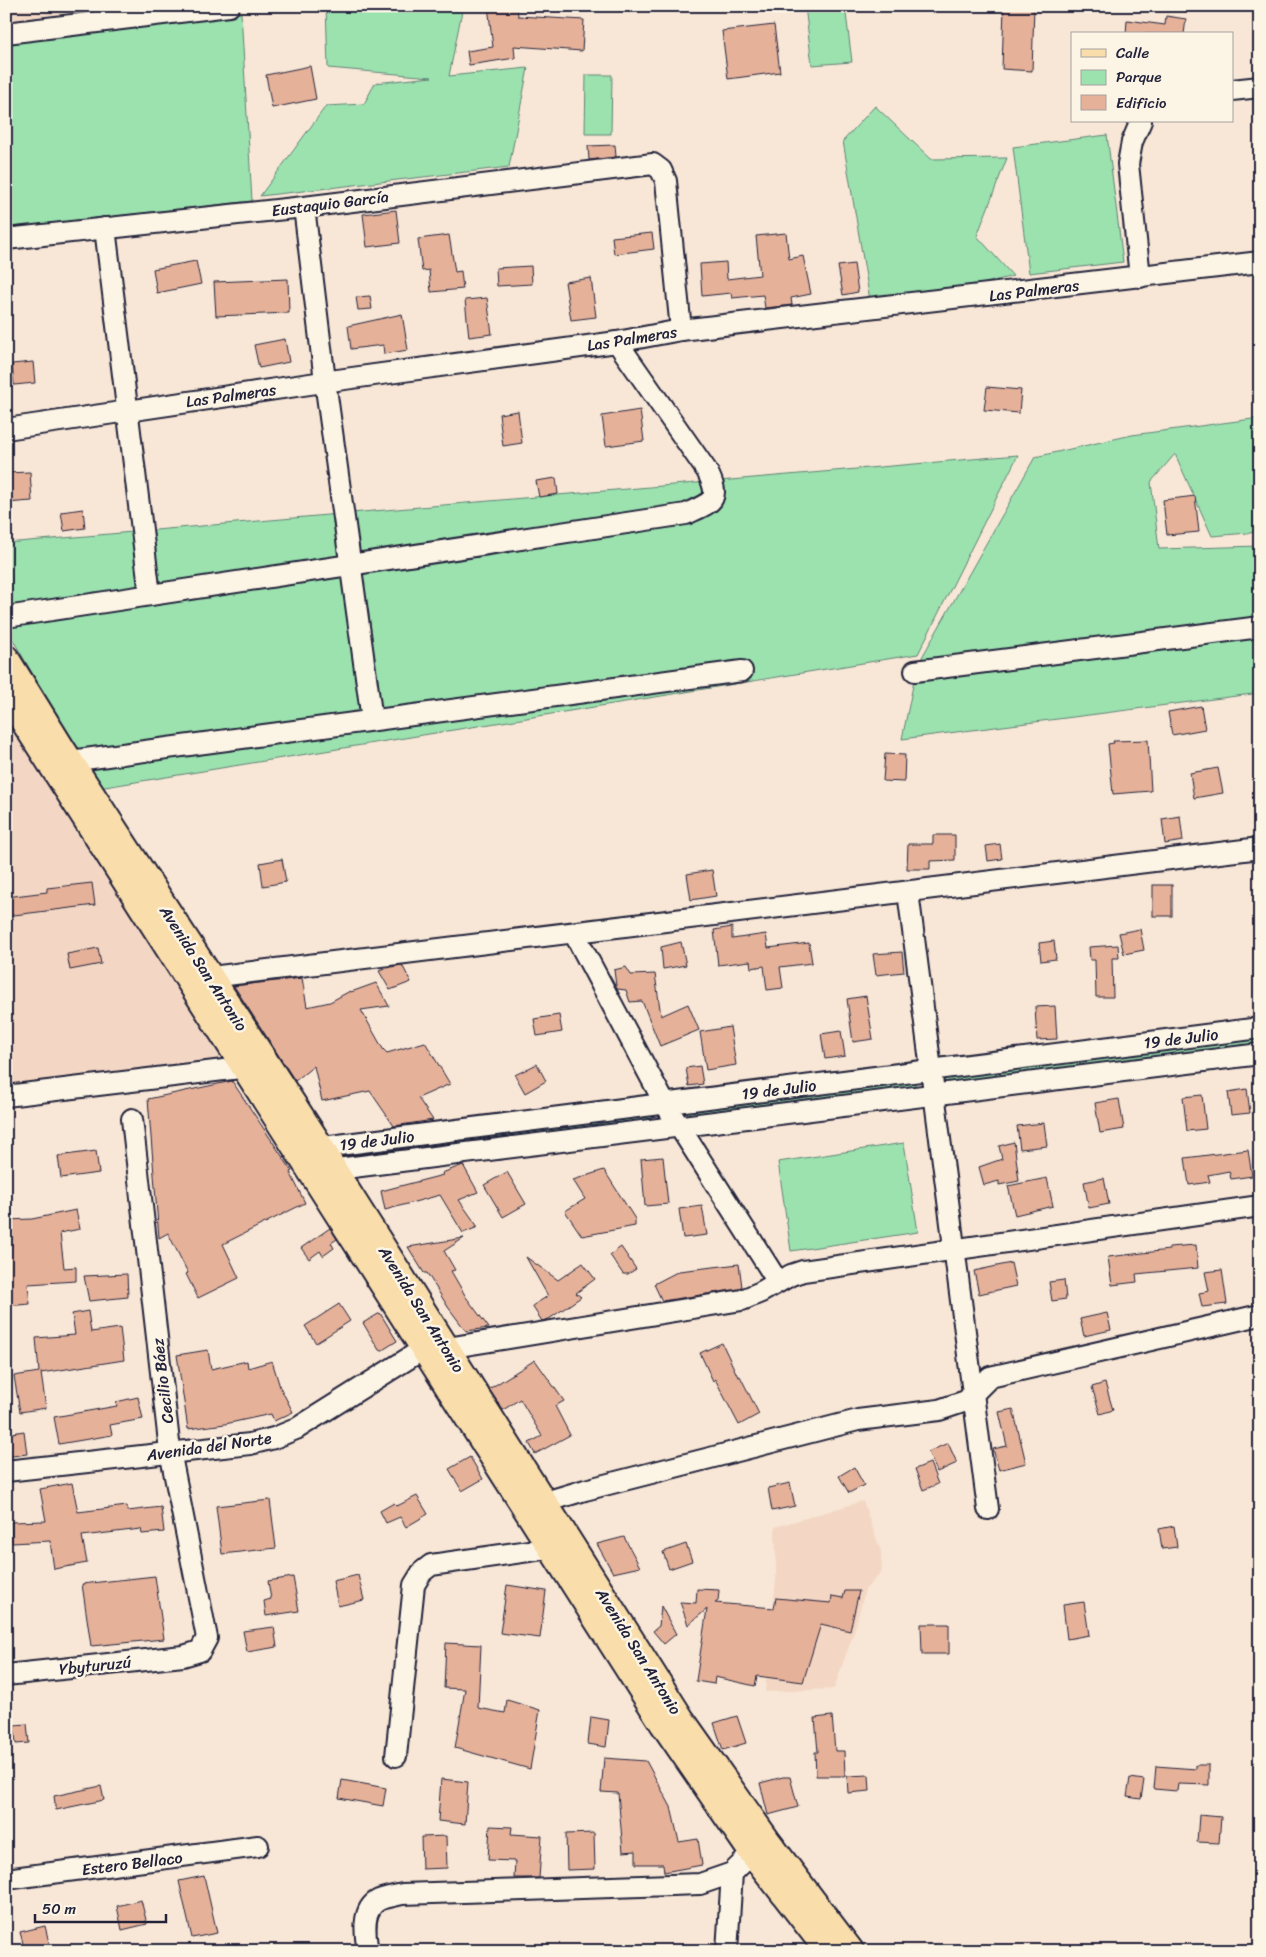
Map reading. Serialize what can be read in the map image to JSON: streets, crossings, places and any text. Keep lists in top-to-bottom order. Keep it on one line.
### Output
{"streets":{"main road":["Avenida San Antonio"],"street":["Eustaquio García","Las Palmeras","19 de Julio","Cecilio Báez","Avenida del Norte","Ybyturuzú","Estero Bellaco"]},"crossings":[["Eustaquio García","Las Palmeras"],["Avenida San Antonio","19 de Julio"],["Avenida San Antonio","Avenida del Norte"],["Cecilio Báez","Avenida del Norte"],["Cecilio Báez","Ybyturuzú"]],"legend":["Calle","Parque","Edificio"],"scale_bar":"50 m"}
